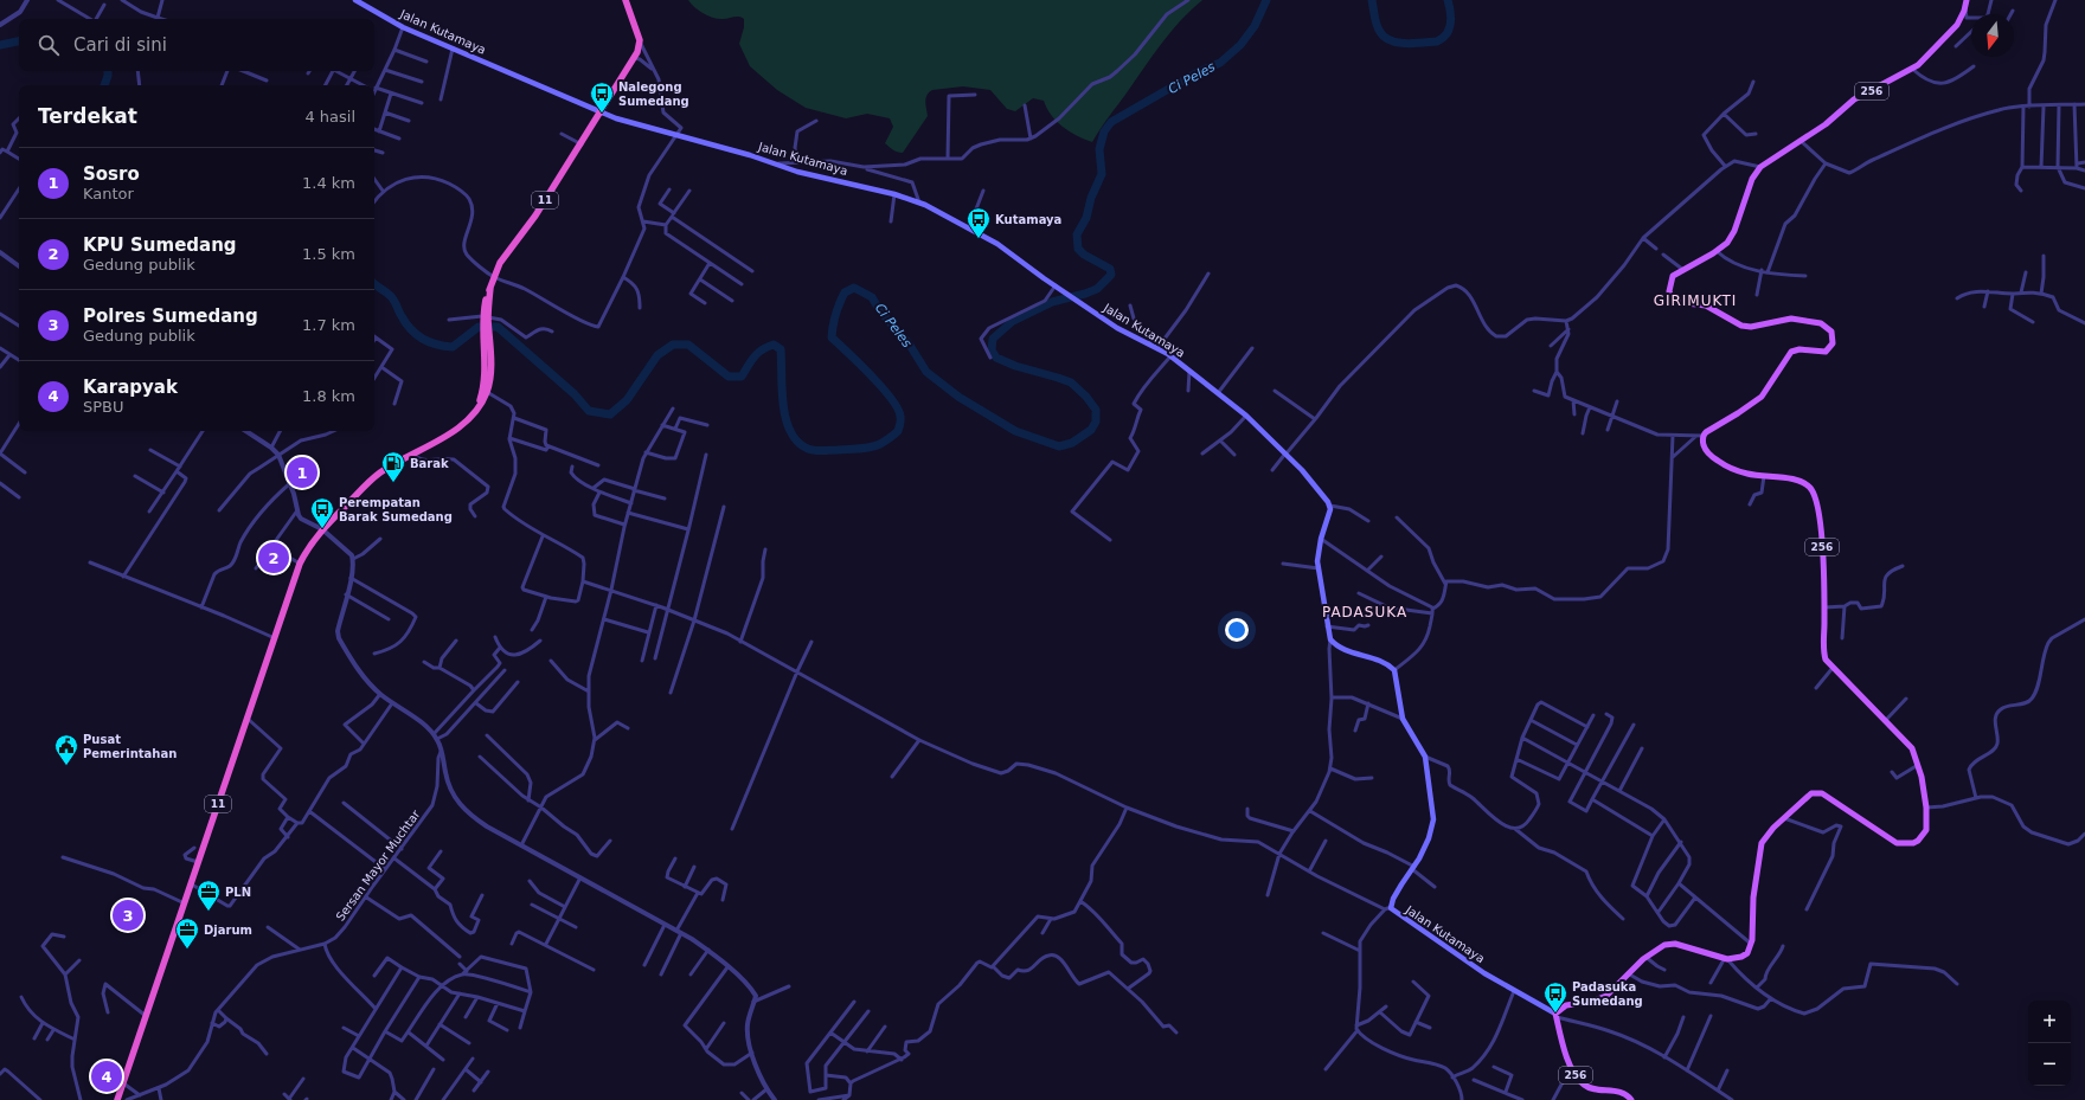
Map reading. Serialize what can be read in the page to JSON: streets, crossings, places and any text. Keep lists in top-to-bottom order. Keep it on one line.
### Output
{"streets":{"highway":["11"],"main road":["Jalan Kutamaya","256"],"street":["Sersan Mayor Muchtar"]},"crossings":[["Jalan Kutamaya","256"],["Jalan Kutamaya","11"]],"districts":["GIRIMUKTI","PADASUKA"],"water":["Ci Peles"],"places":{"bus stop":["Nalegong Sumedang","Kutamaya","Perempatan Barak Sumedang","Padasuka Sumedang"],"fuel station":["Barak"],"public building":["Pusat Pemerintahan"],"office":["PLN","Djarum"]},"north":"bottom","page":{"search":"Cari di sini","heading":["Terdekat","4 hasil"],"list":[{"mark":"1","name":"Sosro","note":"Kantor","value":"1.4 km"},{"mark":"2","name":"KPU Sumedang","note":"Gedung publik","value":"1.5 km"},{"mark":"3","name":"Polres Sumedang","note":"Gedung publik","value":"1.7 km"},{"mark":"4","name":"Karapyak","note":"SPBU","value":"1.8 km"}],"pins":["1","2","3","4"],"map_buttons":["+","−"]}}
